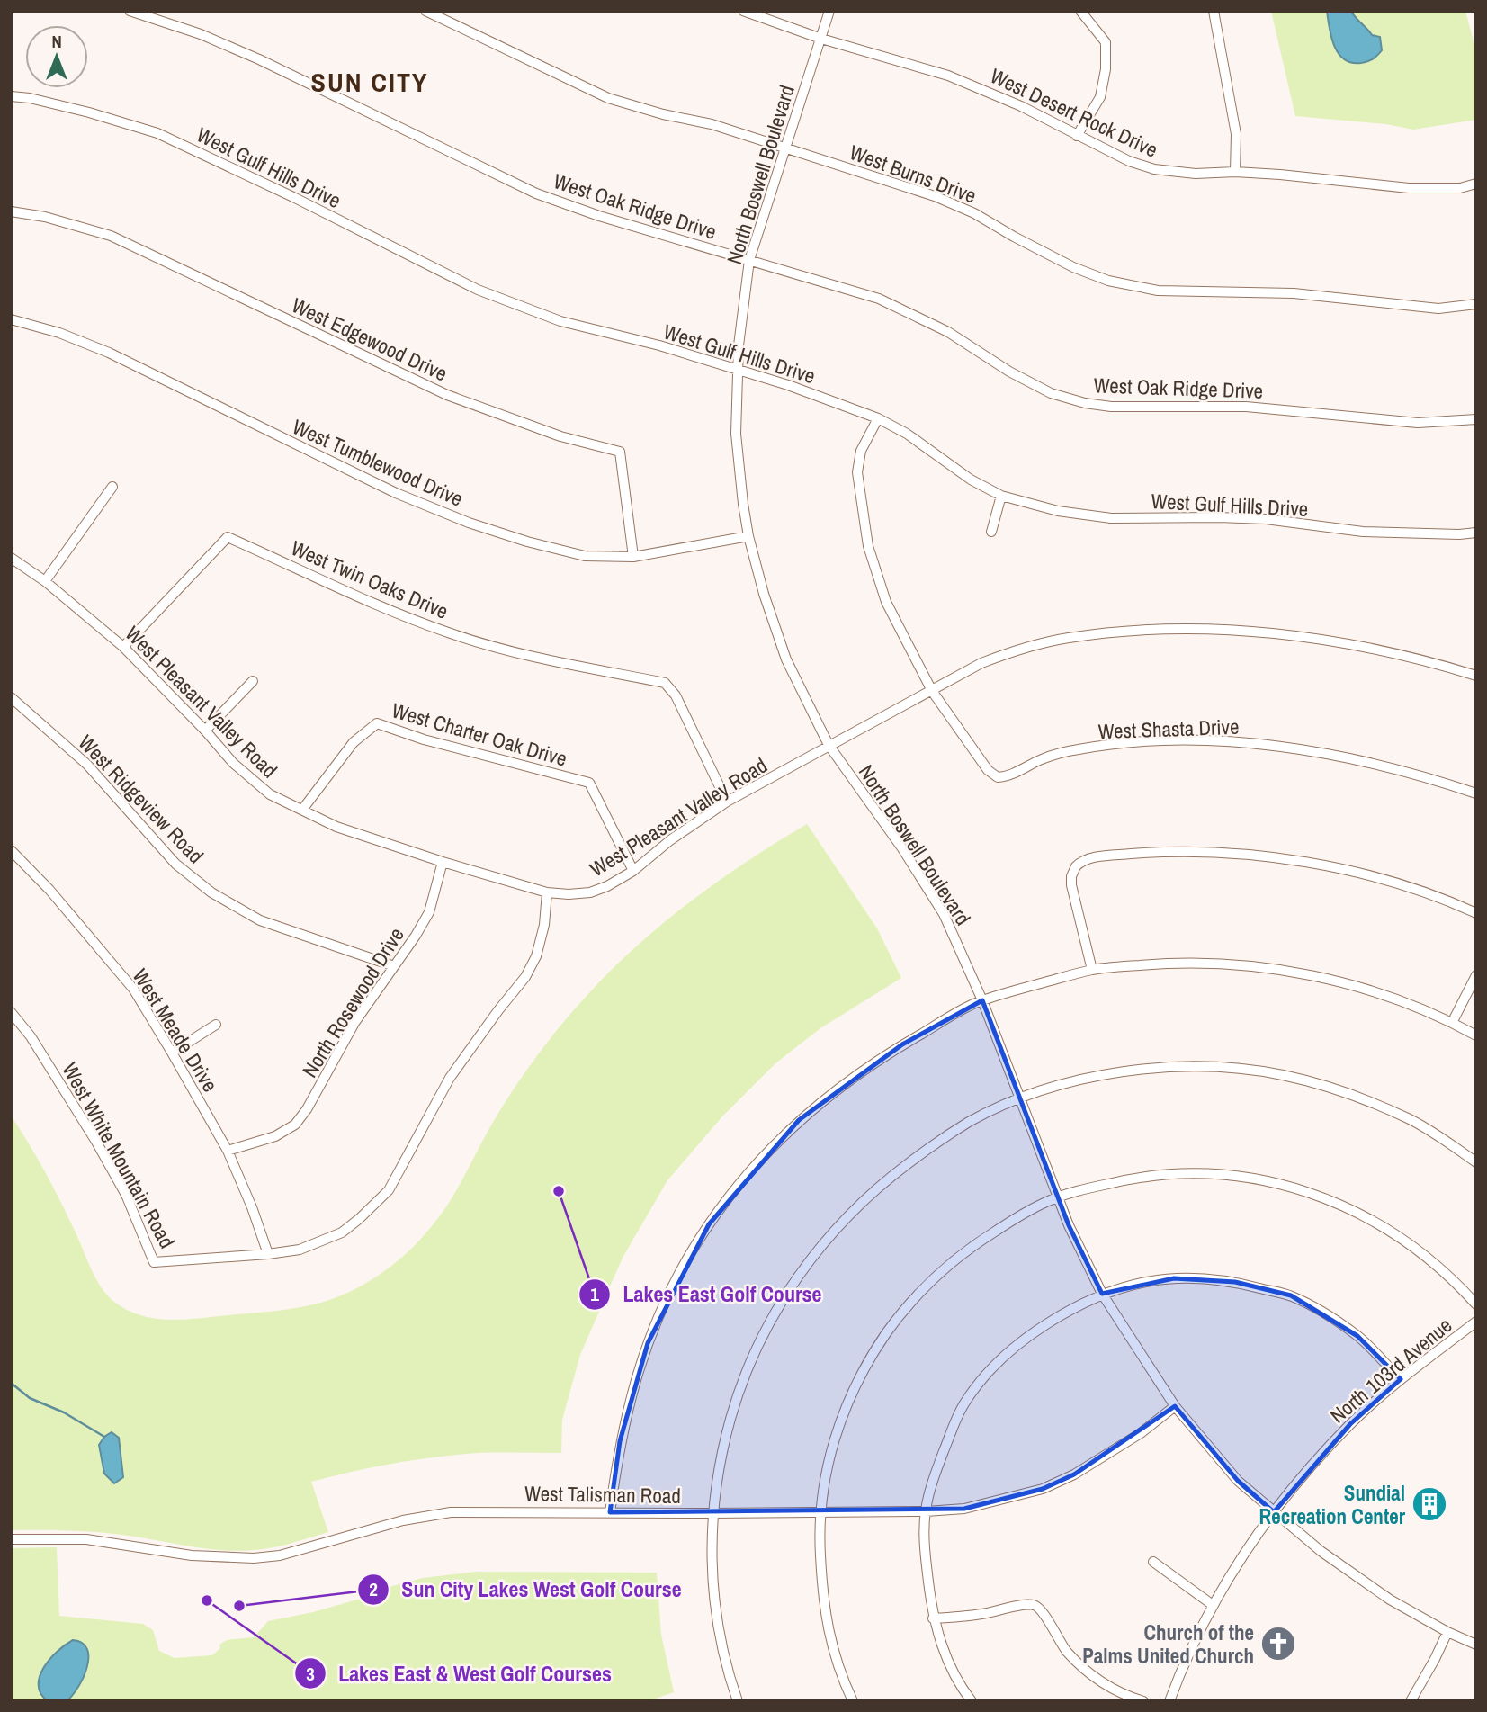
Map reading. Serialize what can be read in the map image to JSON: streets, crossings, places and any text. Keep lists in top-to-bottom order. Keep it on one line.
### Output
{"streets":{"street":["West Desert Rock Drive","West Gulf Hills Drive","West Burns Drive","North Boswell Boulevard","West Oak Ridge Drive","West Edgewood Drive","West Tumblewood Drive","West Twin Oaks Drive","West Pleasant Valley Road","West Shasta Drive","West Charter Oak Drive","West Ridgeview Road","North Rosewood Drive","West Meade Drive","West White Mountain Road","North 103rd Avenue","West Talisman Road"]},"crossings":[["West Desert Rock Drive","North Boswell Boulevard"],["West Gulf Hills Drive","North Boswell Boulevard"],["West Gulf Hills Drive","West Shasta Drive"],["West Burns Drive","North Boswell Boulevard"],["North Boswell Boulevard","West Oak Ridge Drive"],["North Boswell Boulevard","West Tumblewood Drive"],["North Boswell Boulevard","West Pleasant Valley Road"],["North Boswell Boulevard","North 103rd Avenue"],["North Boswell Boulevard","West Talisman Road"],["West Edgewood Drive","West Tumblewood Drive"],["West Twin Oaks Drive","West Pleasant Valley Road"],["West Pleasant Valley Road","West Shasta Drive"],["West Pleasant Valley Road","West Charter Oak Drive"],["West Pleasant Valley Road","North Rosewood Drive"],["West Pleasant Valley Road","West White Mountain Road"],["West Ridgeview Road","North Rosewood Drive"],["North Rosewood Drive","West Meade Drive"],["West Meade Drive","West White Mountain Road"]],"districts":["SUN CITY"],"places":{"other":["Lakes East Golf Course","Lakes East & West Golf Courses","Sun City Lakes West Golf Course"],"building":["Sundial Recreation Center"],"church":["Church of the Palms United Church"]},"north":"top"}
